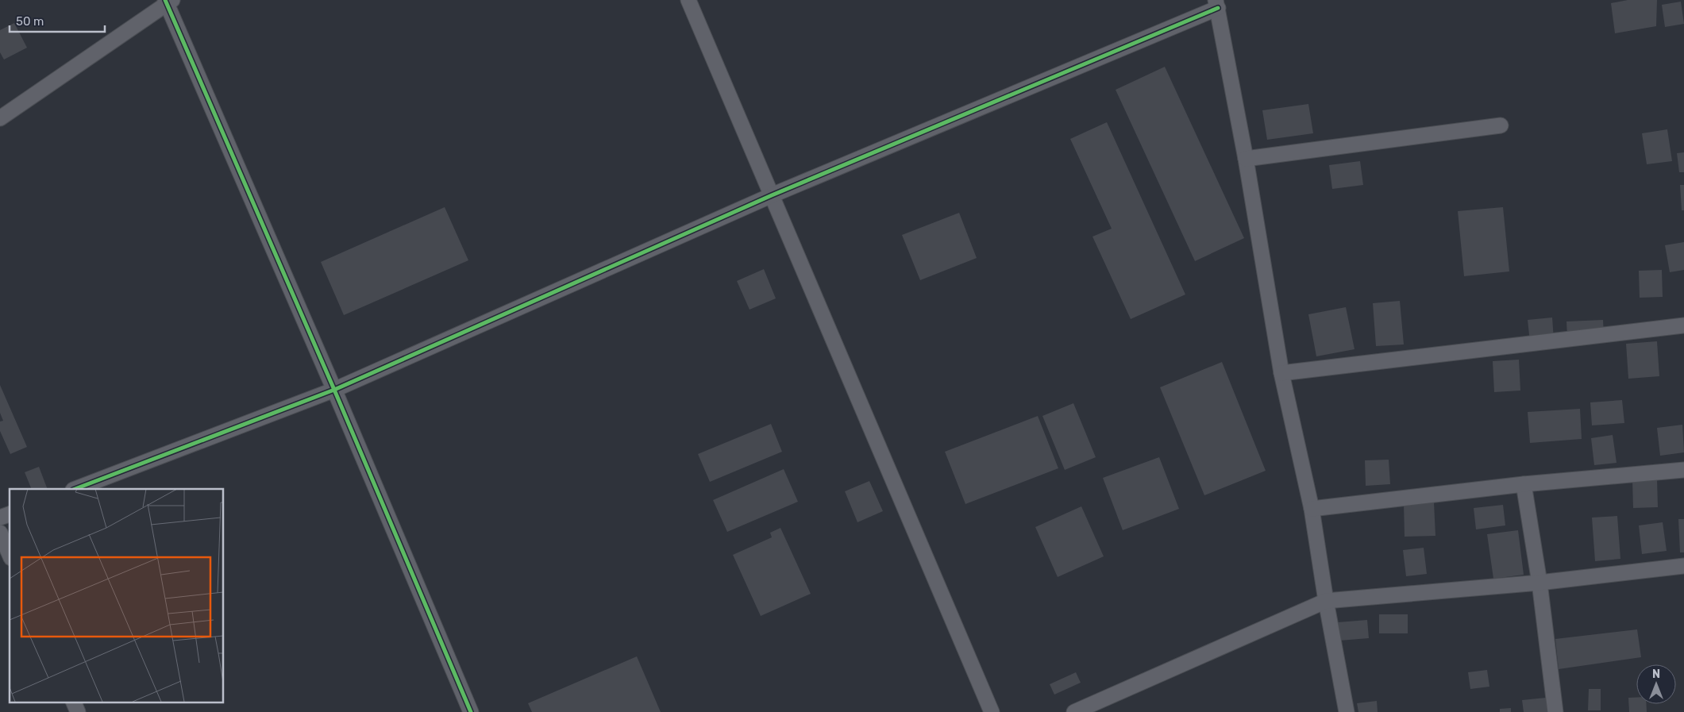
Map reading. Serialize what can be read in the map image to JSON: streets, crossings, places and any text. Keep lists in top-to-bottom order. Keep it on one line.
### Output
{"scale_bar":"50 m","north":"top"}
